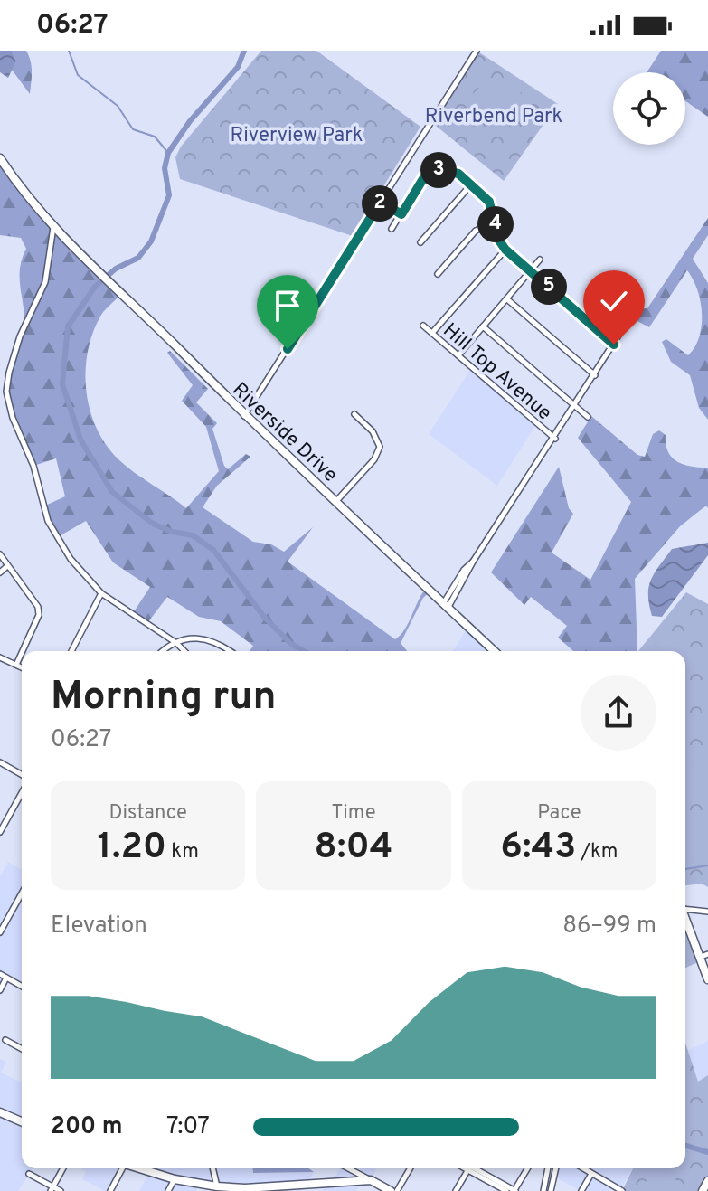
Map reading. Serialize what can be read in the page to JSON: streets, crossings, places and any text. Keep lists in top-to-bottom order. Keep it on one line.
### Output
{"streets":{"main road":["Riverside Drive"],"street":["Hill Top Avenue"]},"parks":["Riverbend Park","Riverview Park"],"page":{"status":"06:27","pins":["3","2","4","5"],"heading":["Morning run","06:27"],"stats":[["Distance","1.20 km"],["Time","8:04"],["Pace","6:43 /km"]],"chart":["Elevation","86–99 m"],"list":[{"name":"200 m","note":"7:07"}]}}
